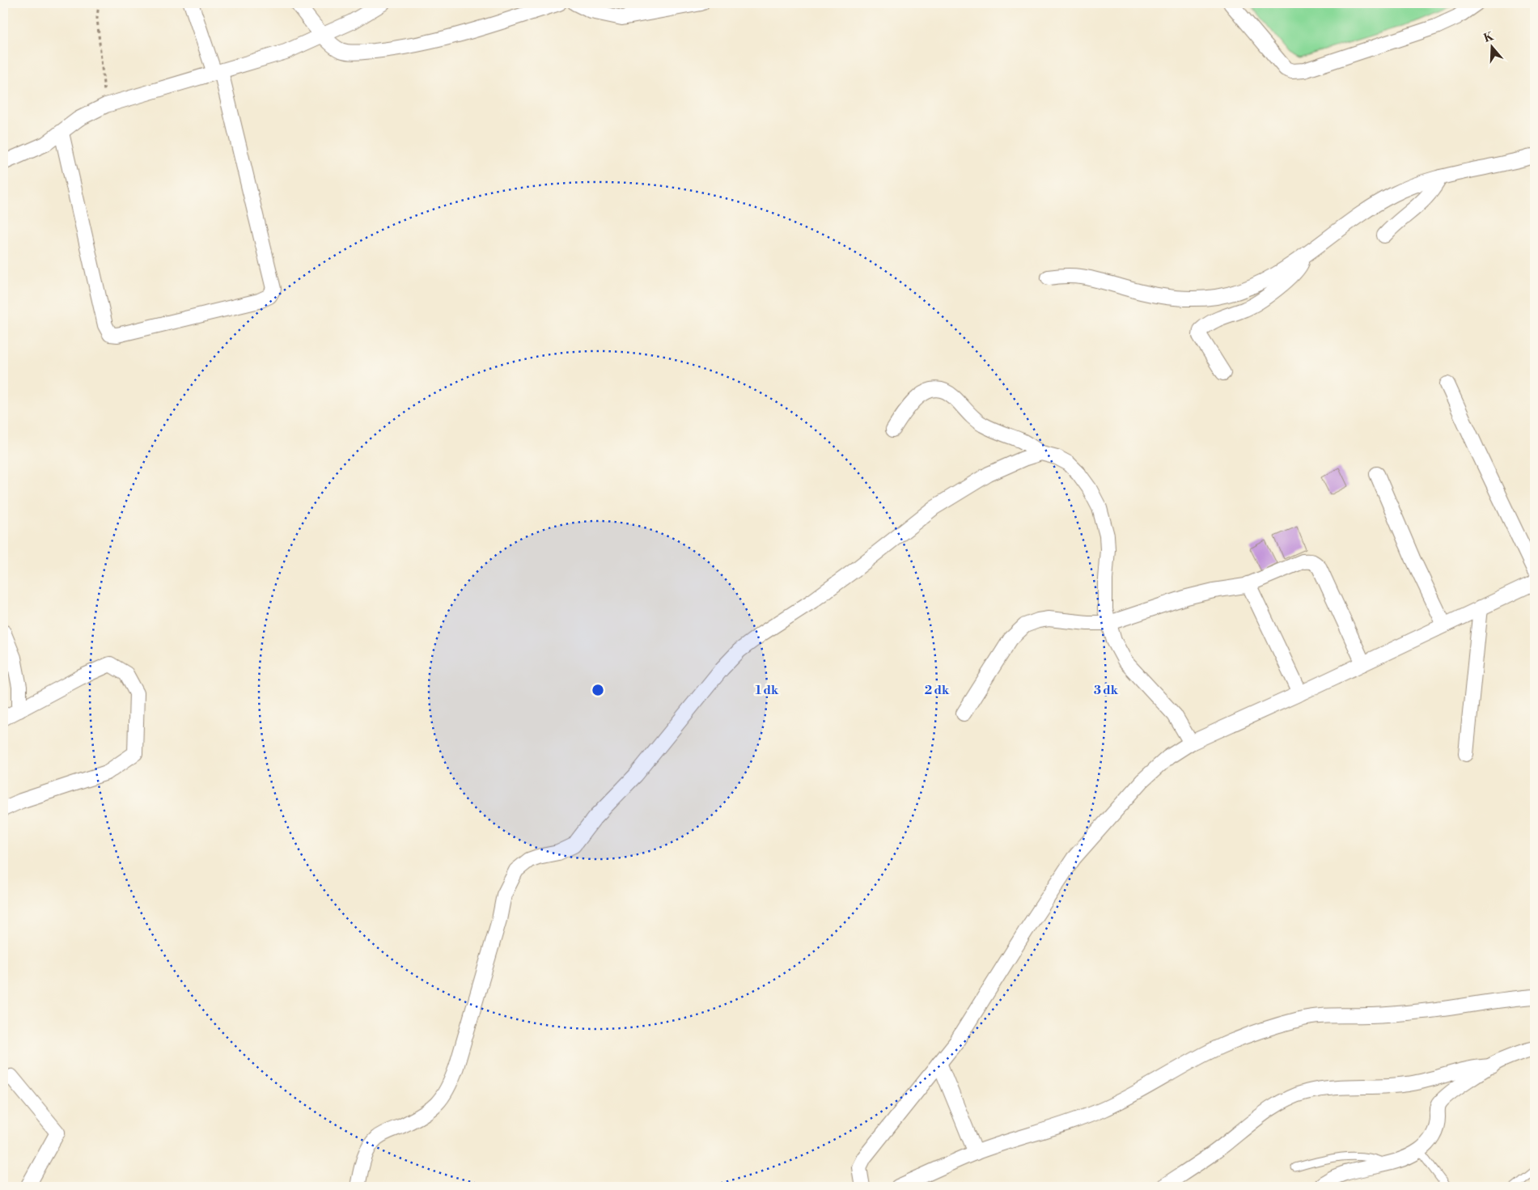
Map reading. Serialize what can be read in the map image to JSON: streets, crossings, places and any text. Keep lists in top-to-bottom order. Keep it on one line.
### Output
{"north":"top","rings":["1 dk","2 dk","3 dk"]}
